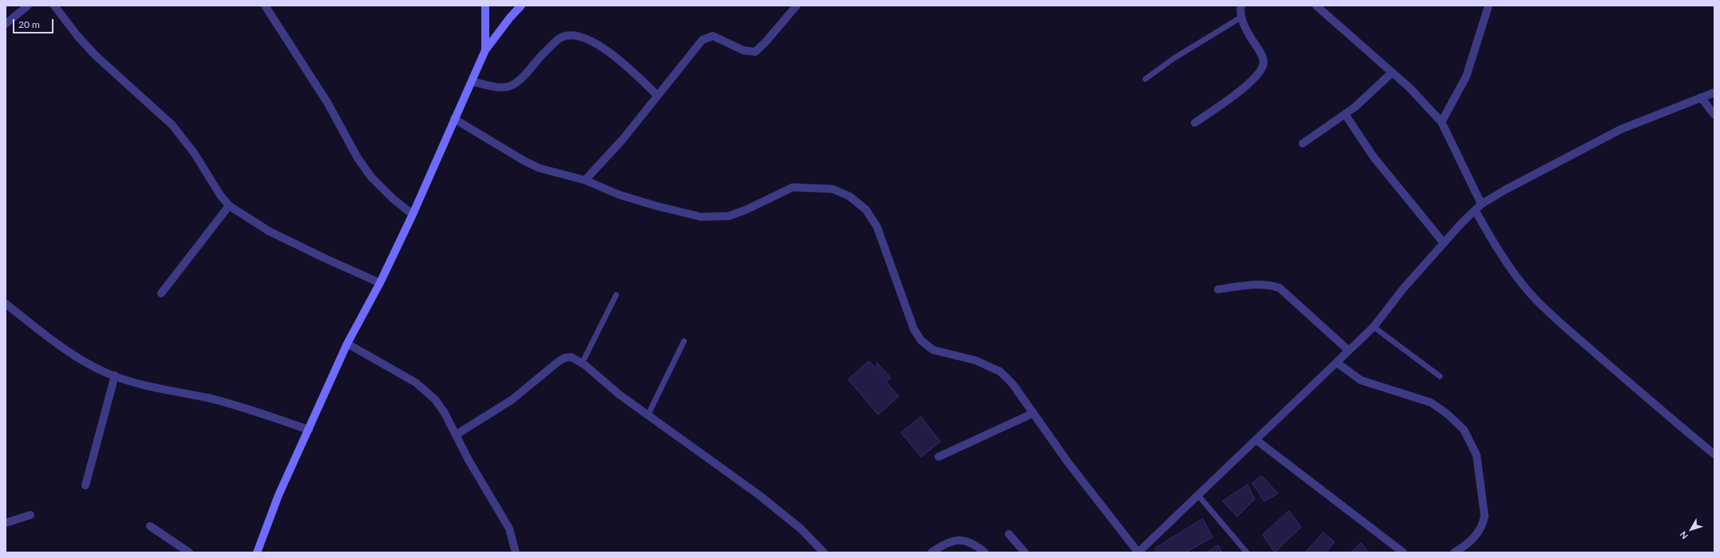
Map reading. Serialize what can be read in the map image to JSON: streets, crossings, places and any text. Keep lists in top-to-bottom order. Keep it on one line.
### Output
{"scale_bar":"20 m","north":"bottom left"}
